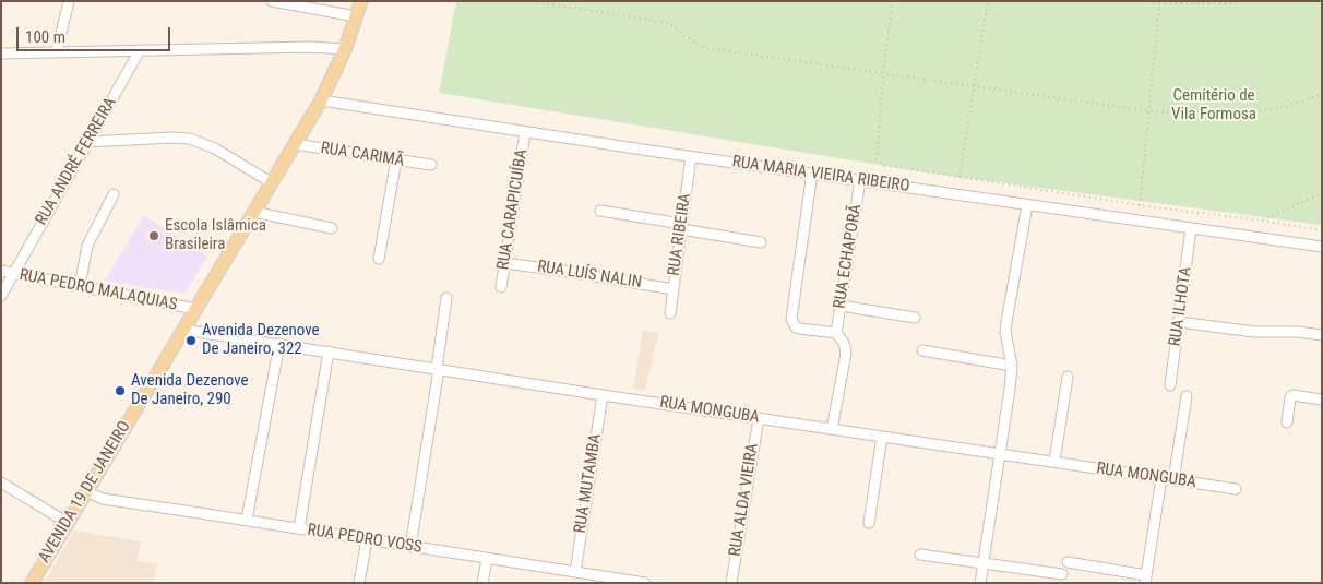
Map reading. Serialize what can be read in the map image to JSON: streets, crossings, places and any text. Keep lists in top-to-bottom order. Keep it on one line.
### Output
{"streets":{"main road":["AVENIDA 19 DE JANEIRO"],"street":["RUA CARIMÃ","RUA ANDRÉ FERREIRA","RUA MARIA VIEIRA RIBEIRO","RUA CARAPICUÍBA","RUA RIBEIRA","RUA ECHAPORÃ","RUA LUÍS NALIN","RUA PEDRO MALAQUIAS","RUA ILHOTA","RUA MONGUBA","RUA MUTAMBA","RUA ALDA VIEIRA","RUA PEDRO VOSS"]},"crossings":[["RUA CARIMÃ","AVENIDA 19 DE JANEIRO"],["RUA ANDRÉ FERREIRA","RUA PEDRO MALAQUIAS"],["RUA MARIA VIEIRA RIBEIRO","RUA CARAPICUÍBA"],["RUA MARIA VIEIRA RIBEIRO","RUA RIBEIRA"],["RUA MARIA VIEIRA RIBEIRO","RUA ECHAPORÃ"],["RUA MARIA VIEIRA RIBEIRO","RUA ILHOTA"],["RUA MARIA VIEIRA RIBEIRO","AVENIDA 19 DE JANEIRO"],["RUA CARAPICUÍBA","RUA LUÍS NALIN"],["RUA RIBEIRA","RUA LUÍS NALIN"],["RUA PEDRO MALAQUIAS","AVENIDA 19 DE JANEIRO"],["RUA MONGUBA","RUA MUTAMBA"],["RUA MONGUBA","AVENIDA 19 DE JANEIRO"],["RUA MONGUBA","RUA ALDA VIEIRA"],["RUA MUTAMBA","RUA PEDRO VOSS"],["AVENIDA 19 DE JANEIRO","RUA PEDRO VOSS"]],"parks":["Cemitério de Vila Formosa"],"places":["Escola Islâmica Brasileira","Avenida Dezenove De Janeiro, 322","Avenida Dezenove De Janeiro, 290"],"scale_bar":"100 m"}
